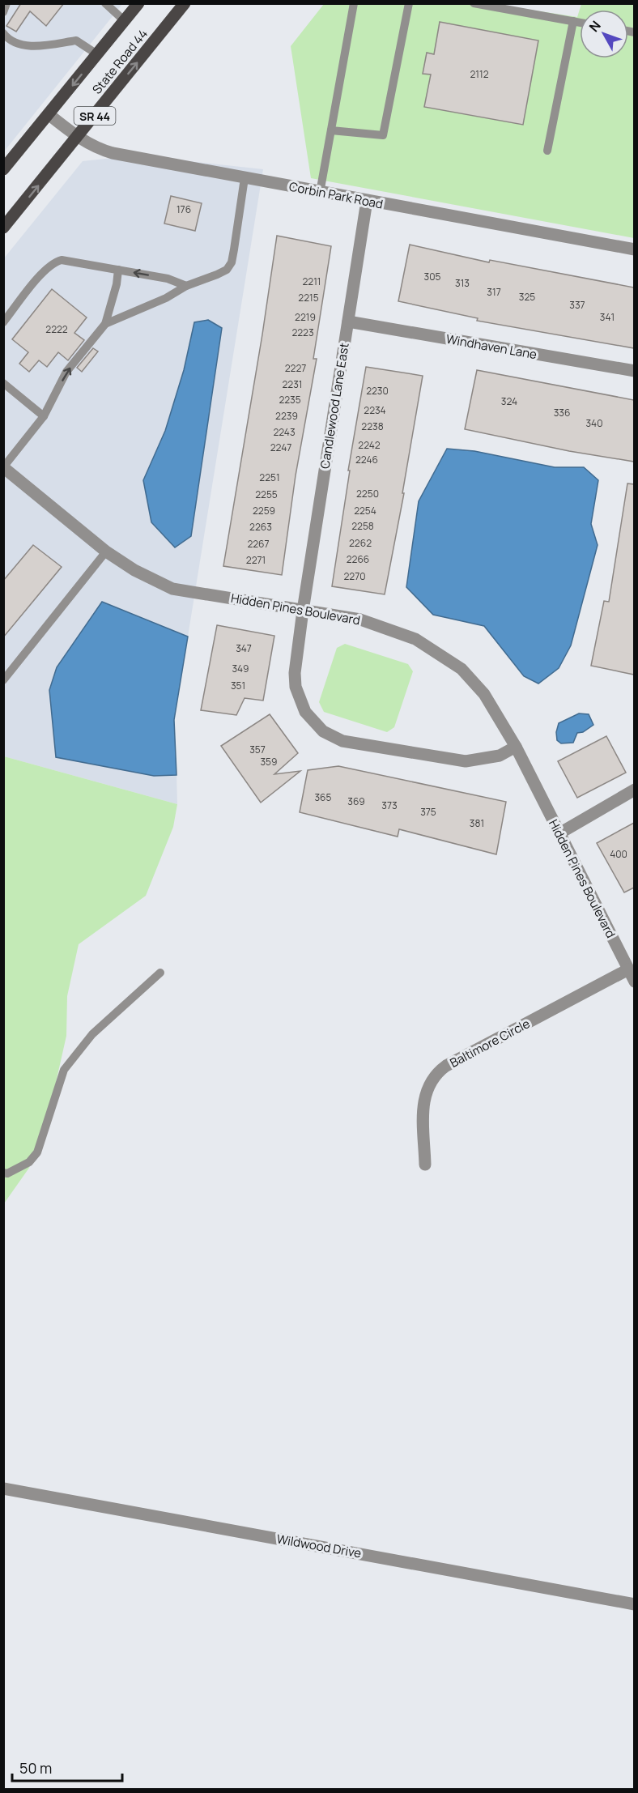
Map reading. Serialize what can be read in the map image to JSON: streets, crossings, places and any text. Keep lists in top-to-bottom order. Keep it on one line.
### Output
{"streets":{"main road":["State Road 44","SR 44"],"street":["Corbin Park Road","Windhaven Lane","Candlewood Lane East","Hidden Pines Boulevard","Baltimore Circle","Wildwood Drive"]},"crossings":[["State Road 44","Corbin Park Road"],["Corbin Park Road","Candlewood Lane East"],["Windhaven Lane","Candlewood Lane East"],["Candlewood Lane East","Hidden Pines Boulevard"],["Hidden Pines Boulevard","Baltimore Circle"]],"house_numbers":["2112","176","305","2211","313","317","325","2215","337","2219","341","2222","2223","2227","2231","2230","2235","324","2234","336","2239","340","2238","2243","2242","2247","2246","2251","2250","2255","2259","2254","2258","2263","2262","2267","2266","2271","2270","347","349","351","357","359","365","369","373","375","381","400"],"scale_bar":"50 m","north":"top left"}
